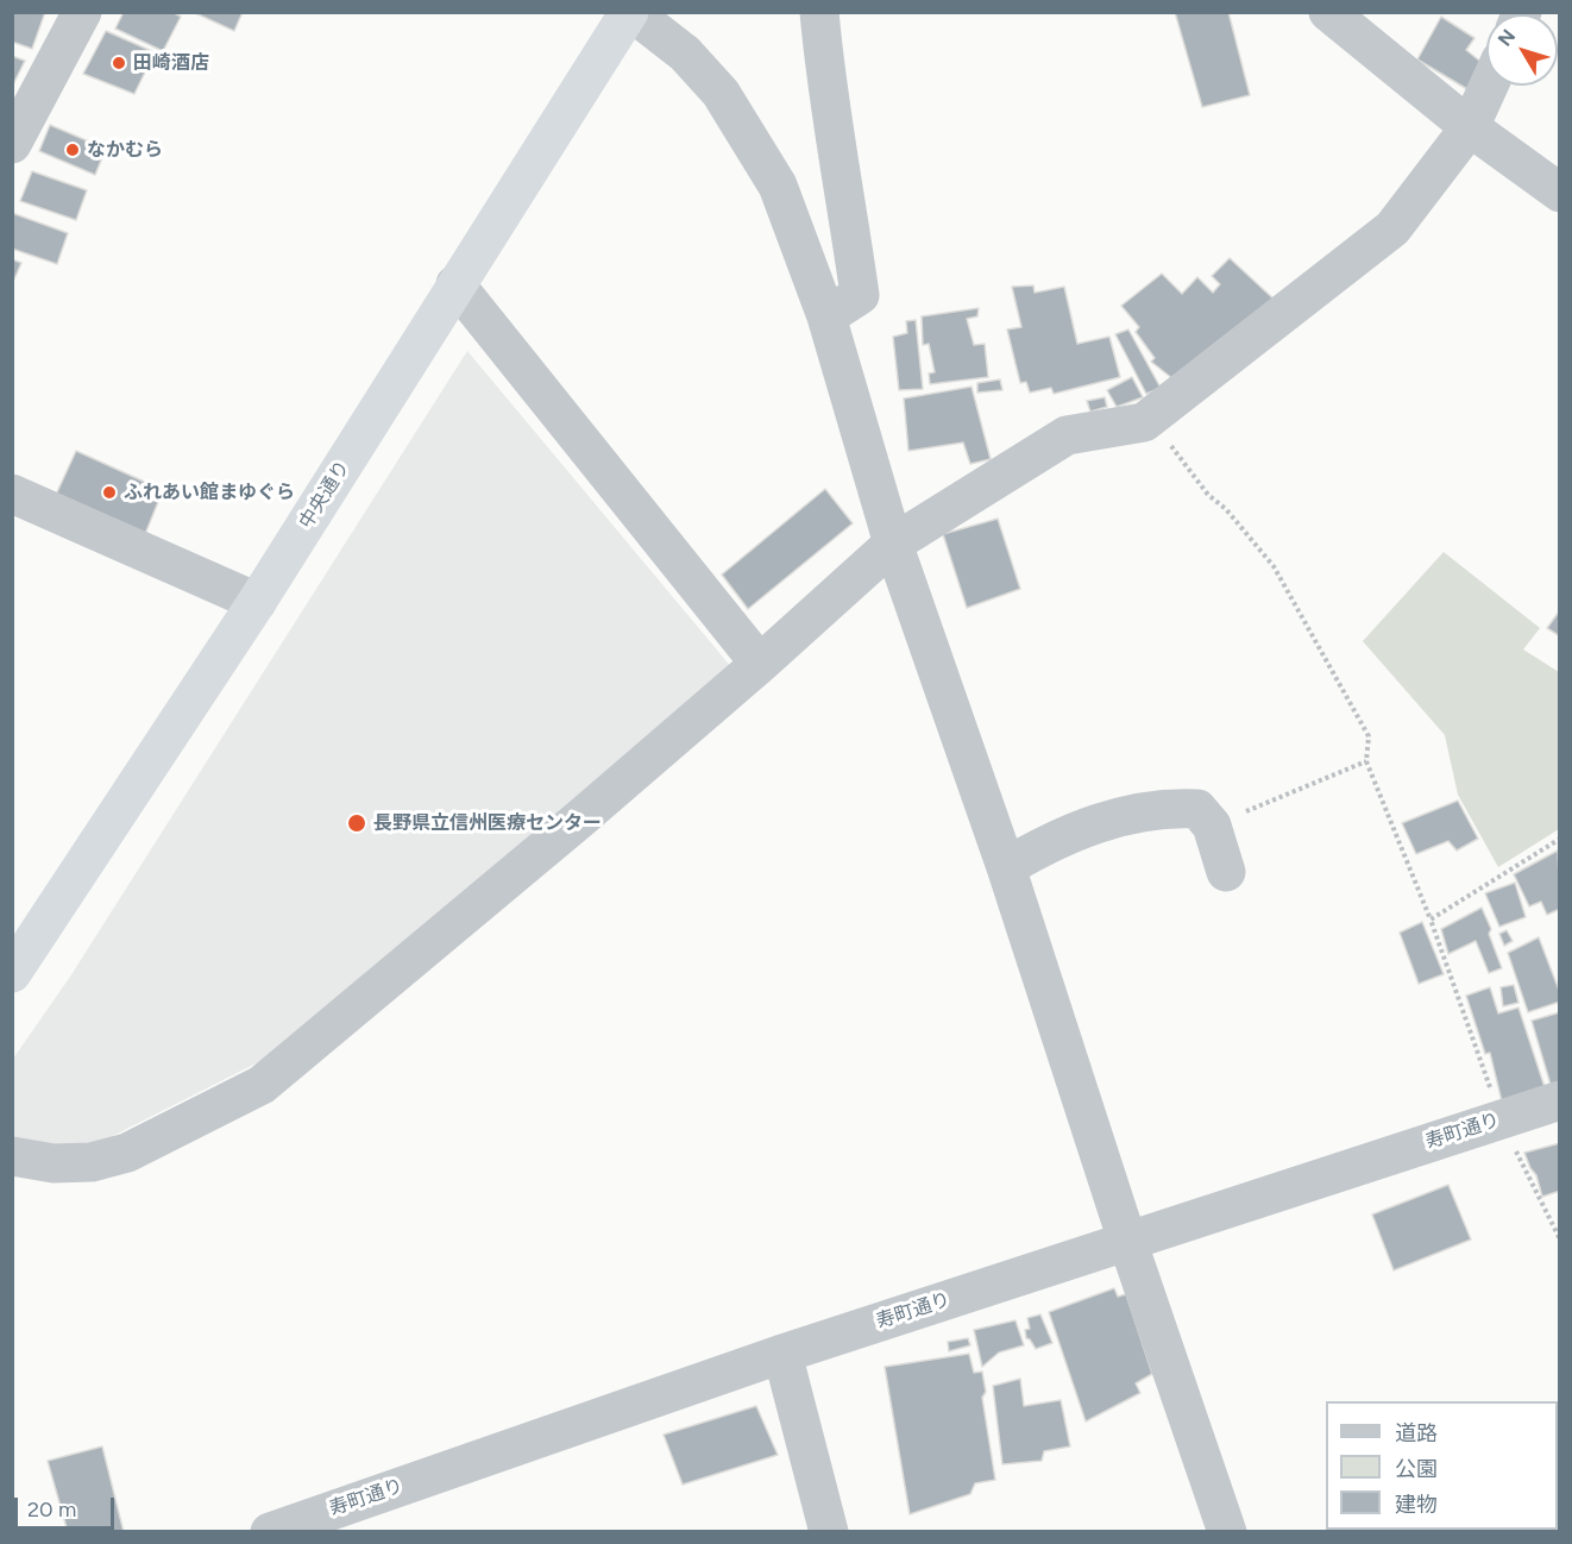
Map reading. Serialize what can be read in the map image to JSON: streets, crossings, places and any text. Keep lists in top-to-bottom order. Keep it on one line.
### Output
{"streets":{"highway":["中央通り"],"street":["寿町通り"]},"places":["田崎酒店","なかむら","ふれあい館まゆぐら","長野県立信州医療センター"],"legend":["道路","公園","建物"],"scale_bar":"20 m","north":"top left"}
